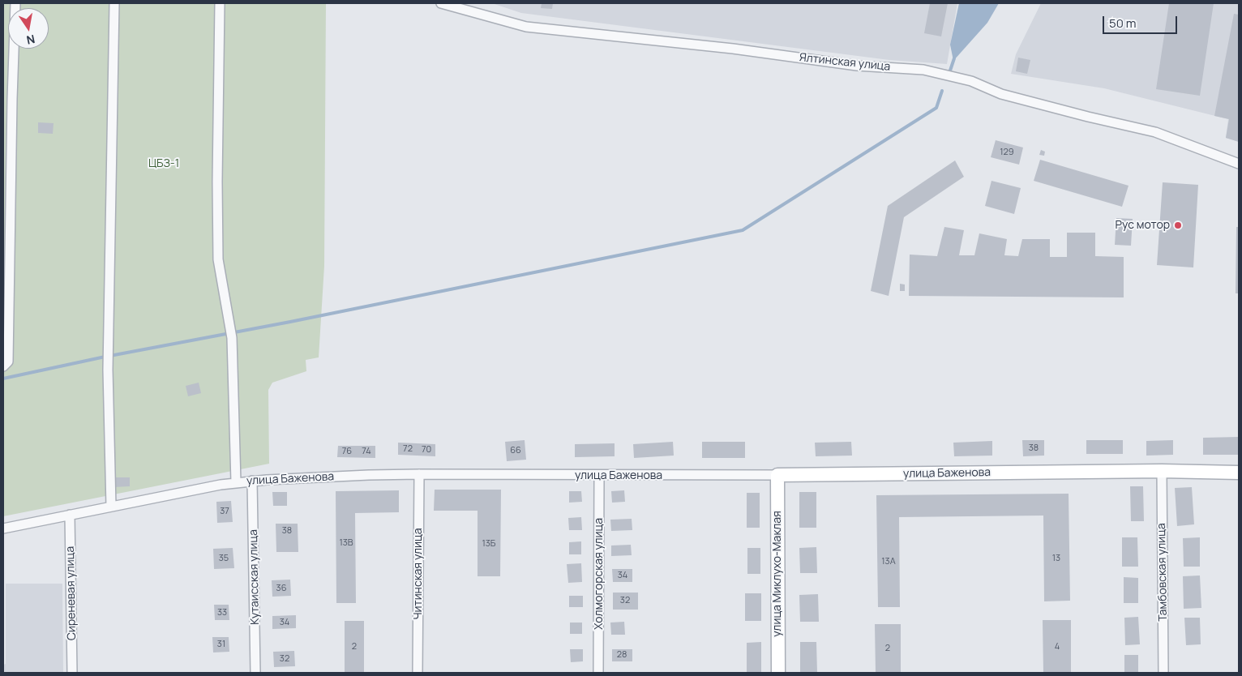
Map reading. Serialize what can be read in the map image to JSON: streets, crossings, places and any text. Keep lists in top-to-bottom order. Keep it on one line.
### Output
{"streets":{"street":["Ялтинская улица","улица Баженова","Тамбовская улица","Читинская улица","Холмогорская улица","улица Миклухо-Маклая","Кутаисская улица","Сиреневая улица"]},"crossings":[["улица Баженова","Тамбовская улица"],["улица Баженова","Читинская улица"],["улица Баженова","Холмогорская улица"],["улица Баженова","улица Миклухо-Маклая"],["улица Баженова","Кутаисская улица"],["улица Баженова","Сиреневая улица"]],"parks":["ЦБЗ-1"],"places":["Рус мотор"],"house_numbers":["129","38","72","70","66","76","74","37","38","13В","13Б","35","13","13А","34","36","32","33","34","31","2","4","2","28","32"],"scale_bar":"50 m","north":"bottom"}
